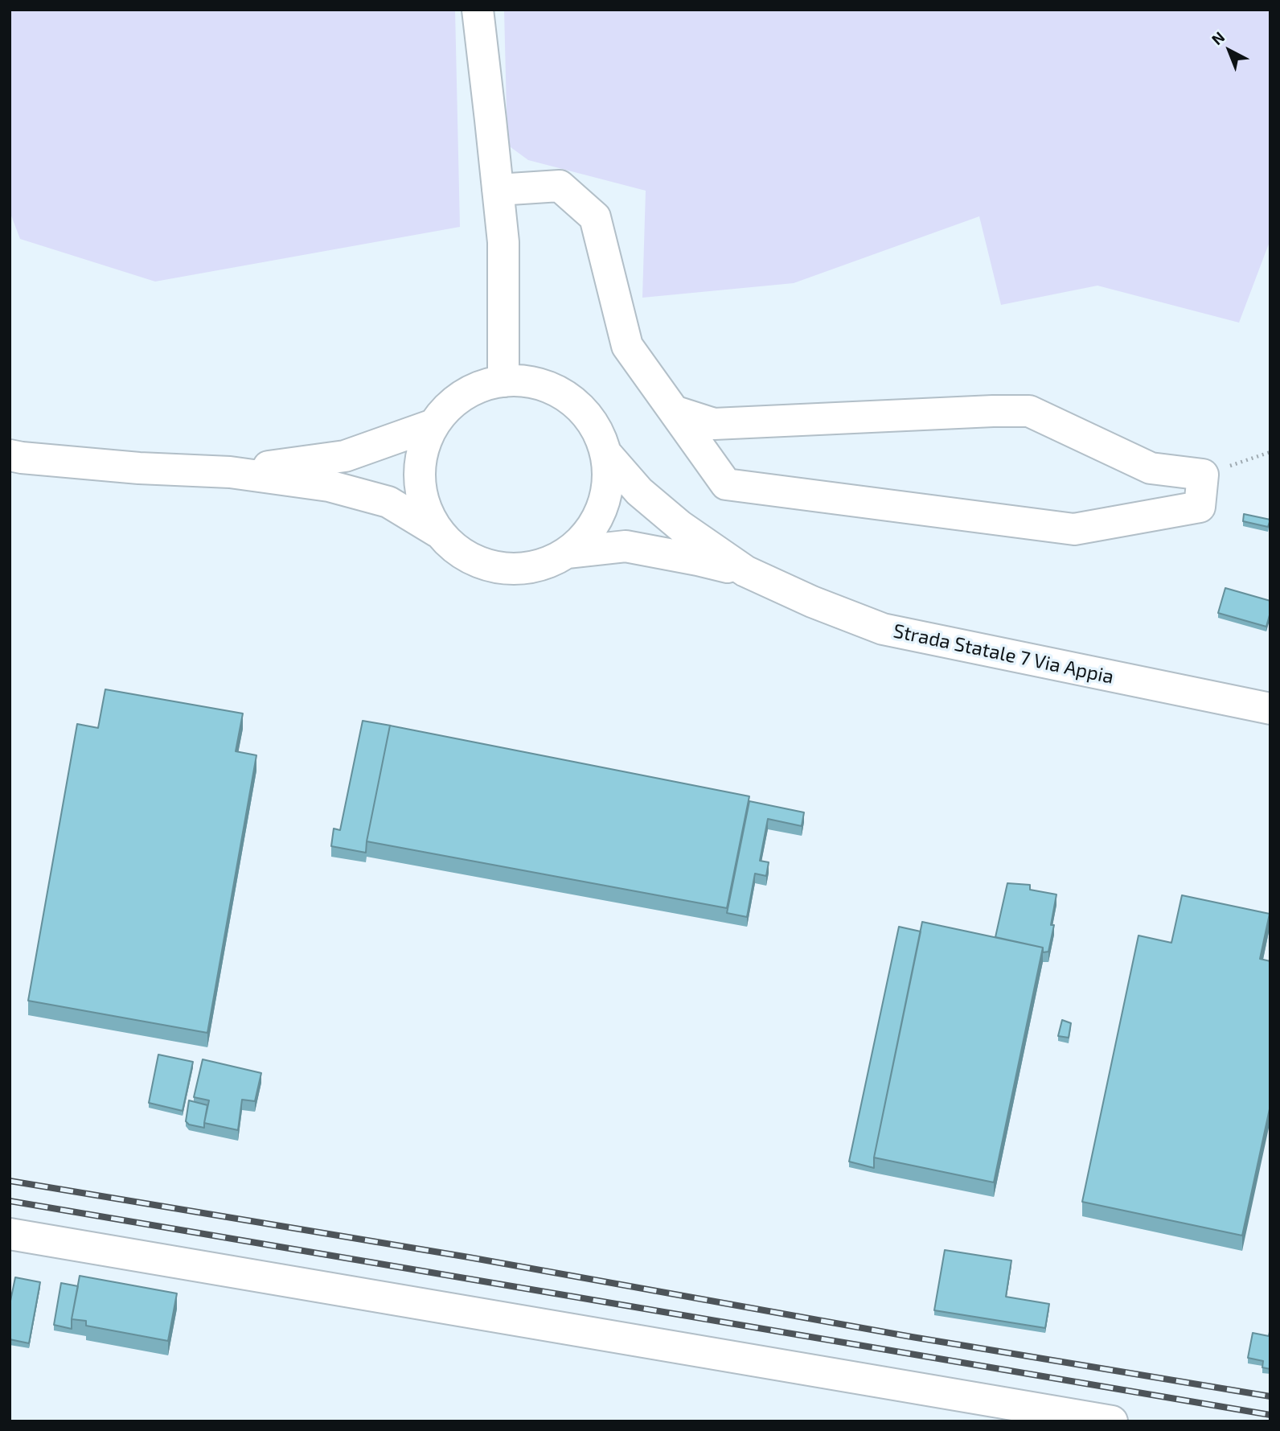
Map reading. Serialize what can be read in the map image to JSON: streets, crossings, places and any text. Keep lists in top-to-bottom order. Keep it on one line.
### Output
{"streets":{"main road":["Strada Statale 7 Via Appia"]},"north":"top left"}
